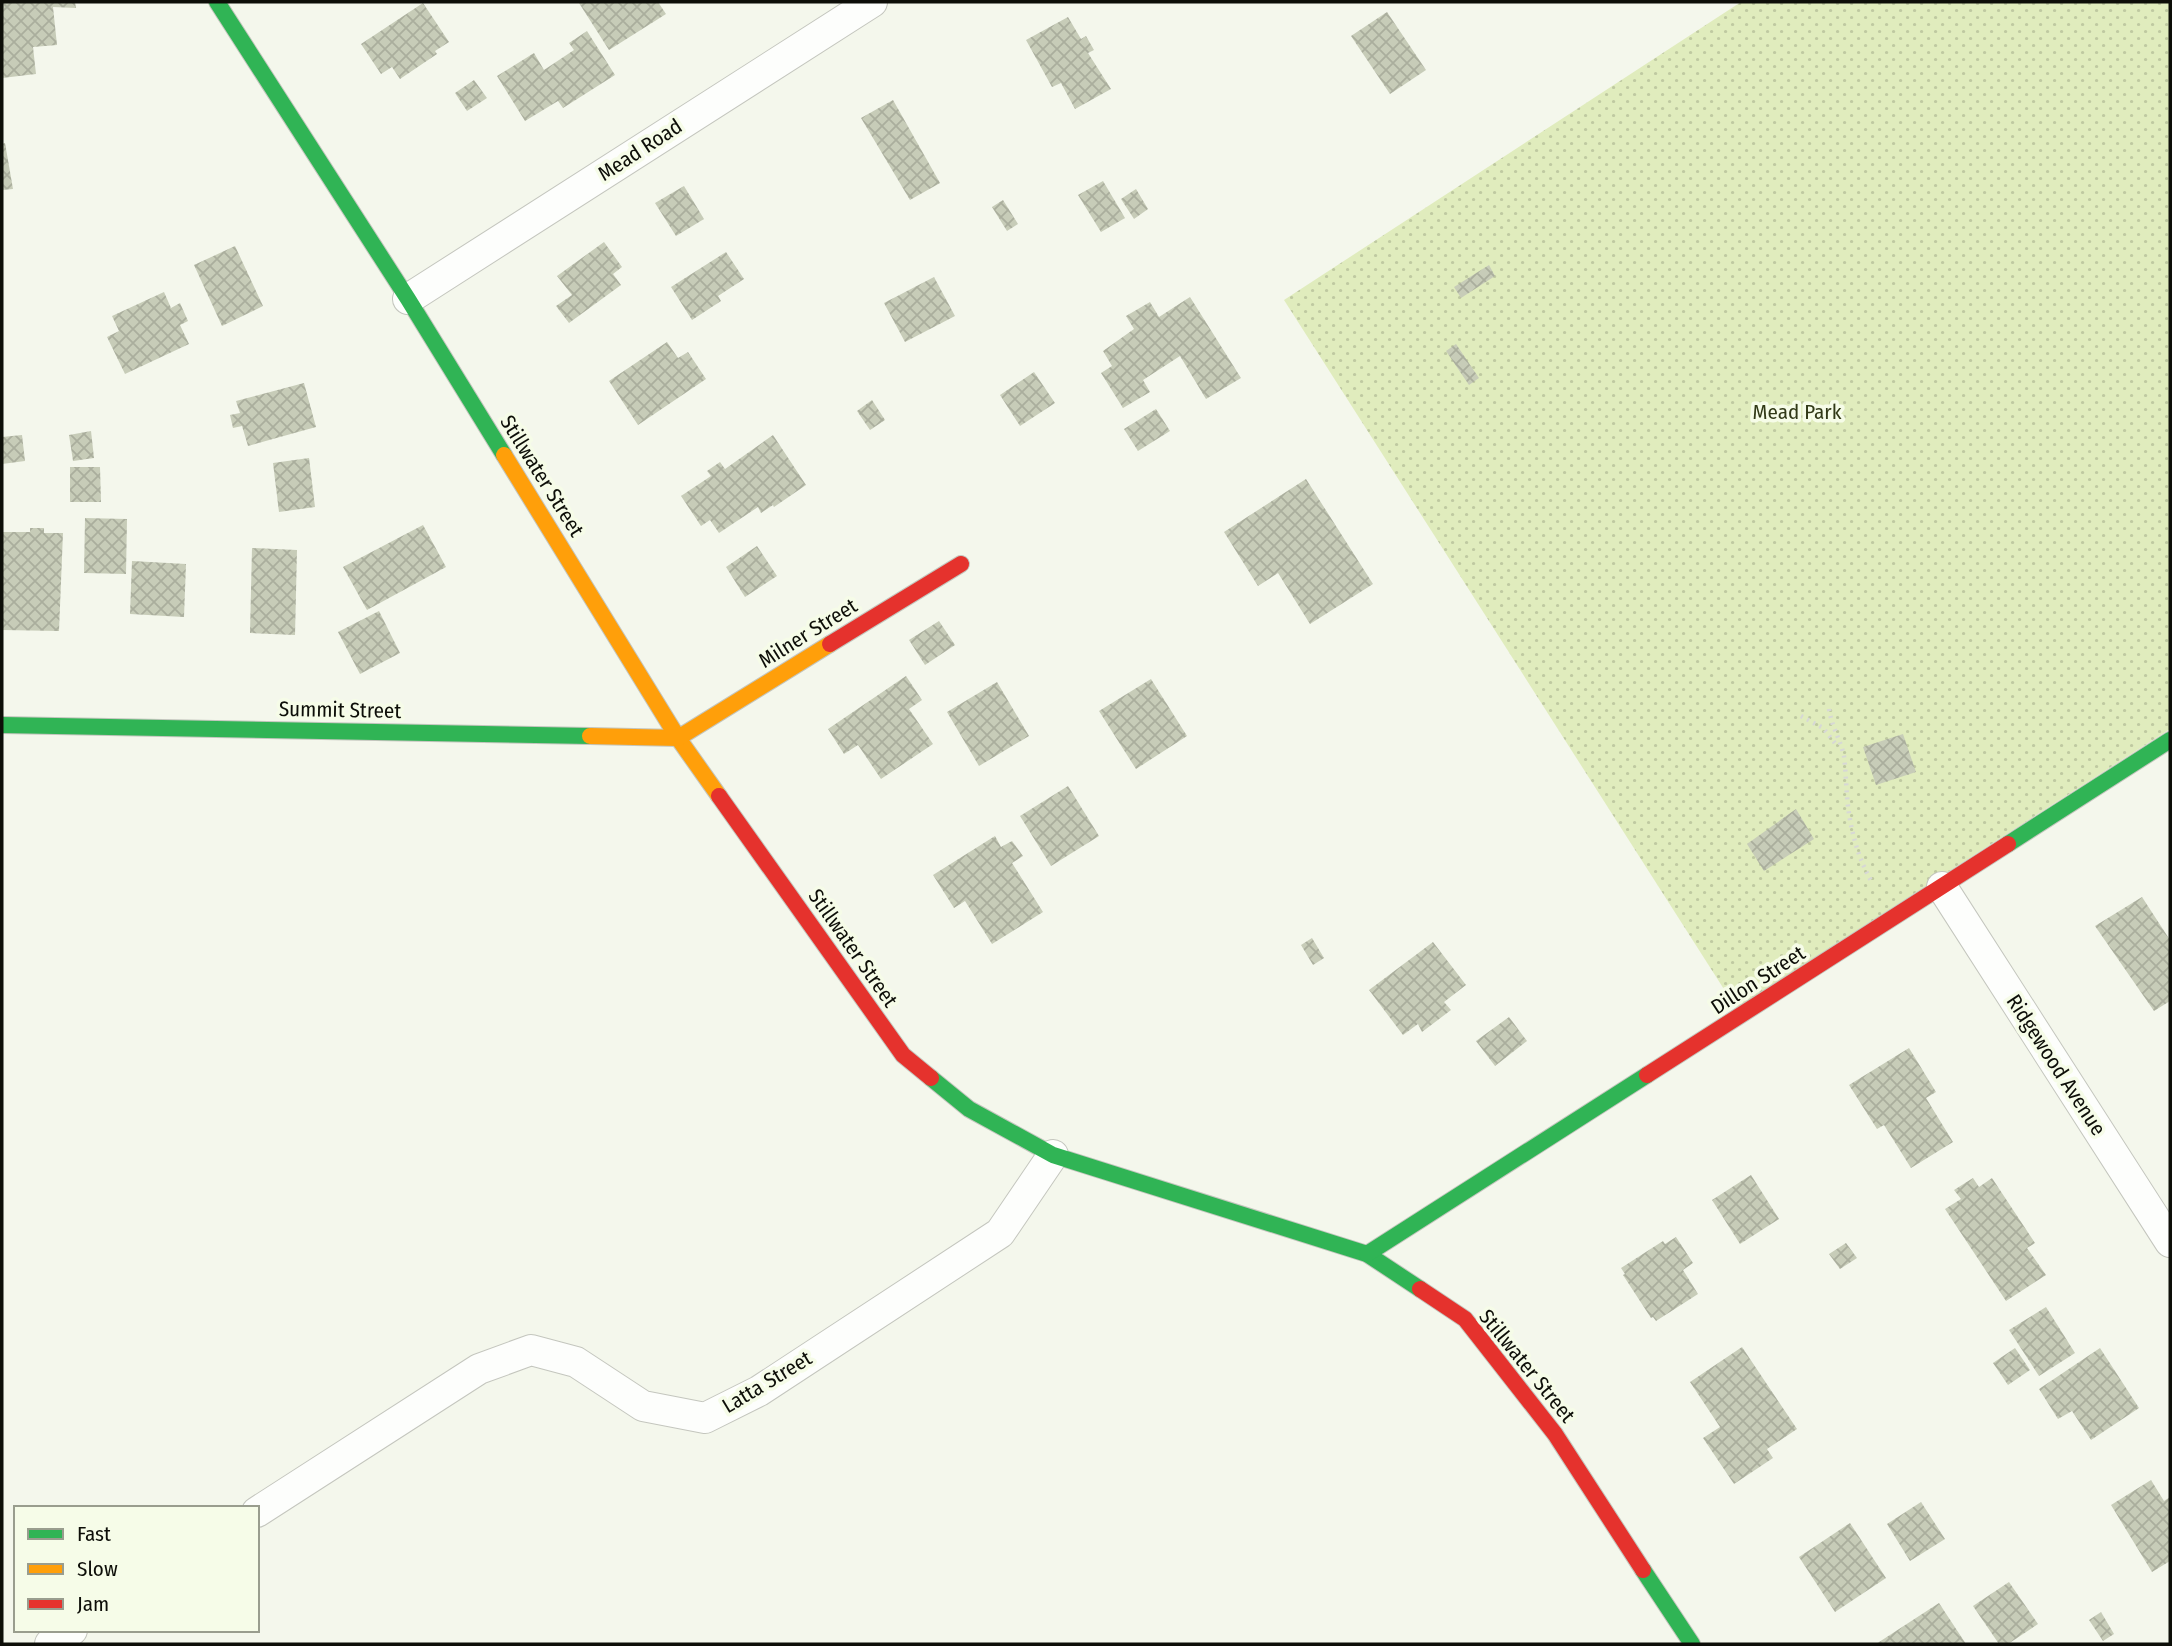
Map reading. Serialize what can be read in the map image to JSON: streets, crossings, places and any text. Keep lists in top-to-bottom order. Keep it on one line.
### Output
{"streets":{"street":["Mead Road","Stillwater Street","Milner Street","Summit Street","Dillon Street","Ridgewood Avenue","Latta Street"]},"crossings":[["Mead Road","Stillwater Street"],["Stillwater Street","Milner Street"],["Stillwater Street","Summit Street"],["Stillwater Street","Dillon Street"],["Stillwater Street","Latta Street"],["Milner Street","Summit Street"],["Dillon Street","Ridgewood Avenue"]],"parks":["Mead Park"],"legend":["Fast","Slow","Jam"]}
